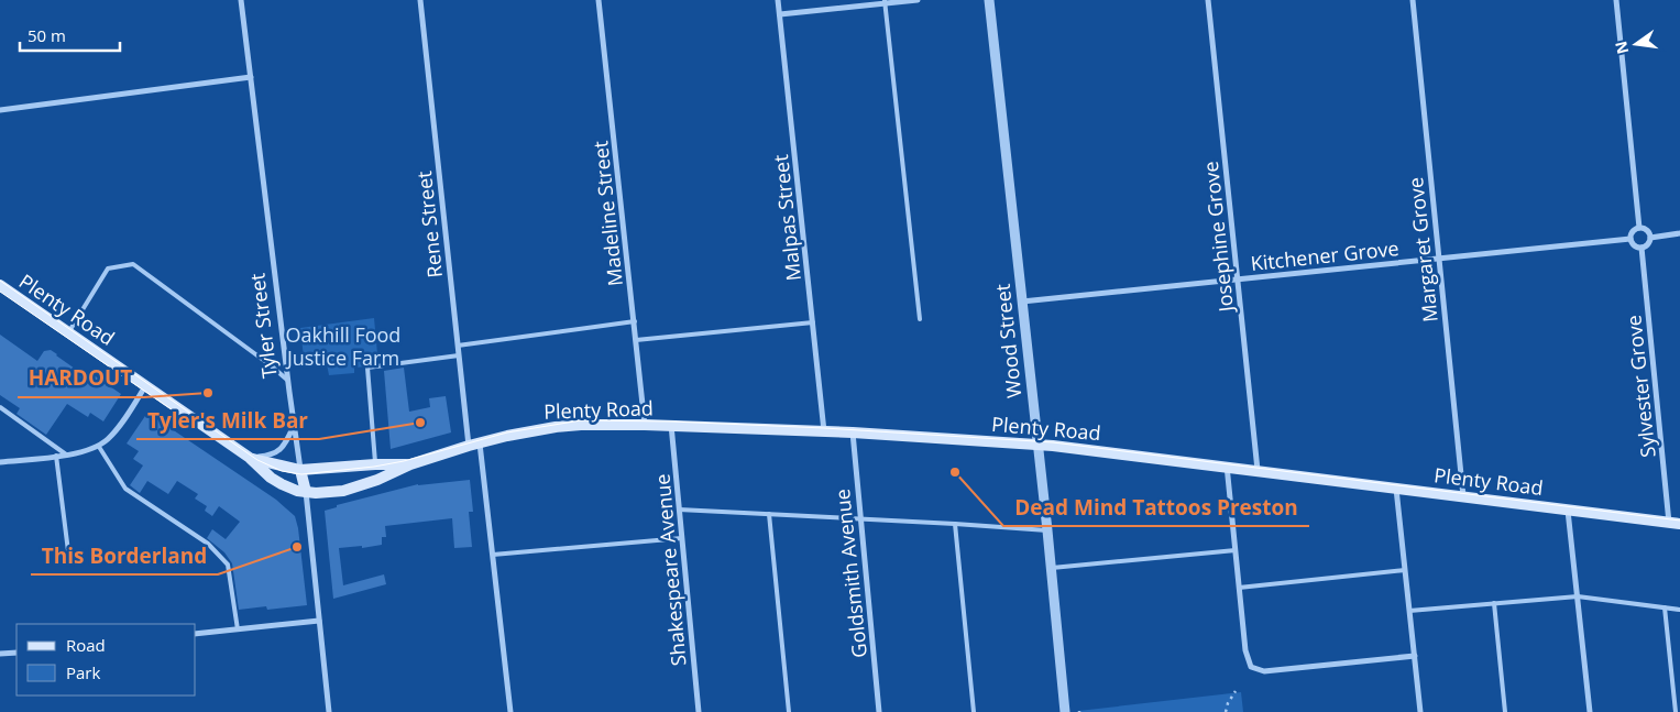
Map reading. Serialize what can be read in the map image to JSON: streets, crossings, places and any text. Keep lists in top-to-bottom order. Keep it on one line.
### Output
{"streets":{"main road":["Plenty Road","Tyler Street"],"street":["Madeline Street","Malpas Street","Rene Street","Josephine Grove","Margaret Grove","Kitchener Grove","Wood Street","Sylvester Grove","Shakespeare Avenue","Goldsmith Avenue"]},"crossings":[["Madeline Street","Plenty Road"],["Malpas Street","Plenty Road"],["Rene Street","Plenty Road"],["Josephine Grove","Kitchener Grove"],["Josephine Grove","Plenty Road"],["Margaret Grove","Kitchener Grove"],["Margaret Grove","Plenty Road"],["Kitchener Grove","Wood Street"],["Kitchener Grove","Sylvester Grove"],["Plenty Road","Tyler Street"],["Plenty Road","Wood Street"],["Plenty Road","Sylvester Grove"],["Plenty Road","Shakespeare Avenue"],["Plenty Road","Goldsmith Avenue"]],"parks":["Oakhill Food Justice Farm"],"places":["HARDOUT","Tyler's Milk Bar","Dead Mind Tattoos Preston","This Borderland"],"legend":["Road","Park"],"scale_bar":"50 m","north":"left"}
